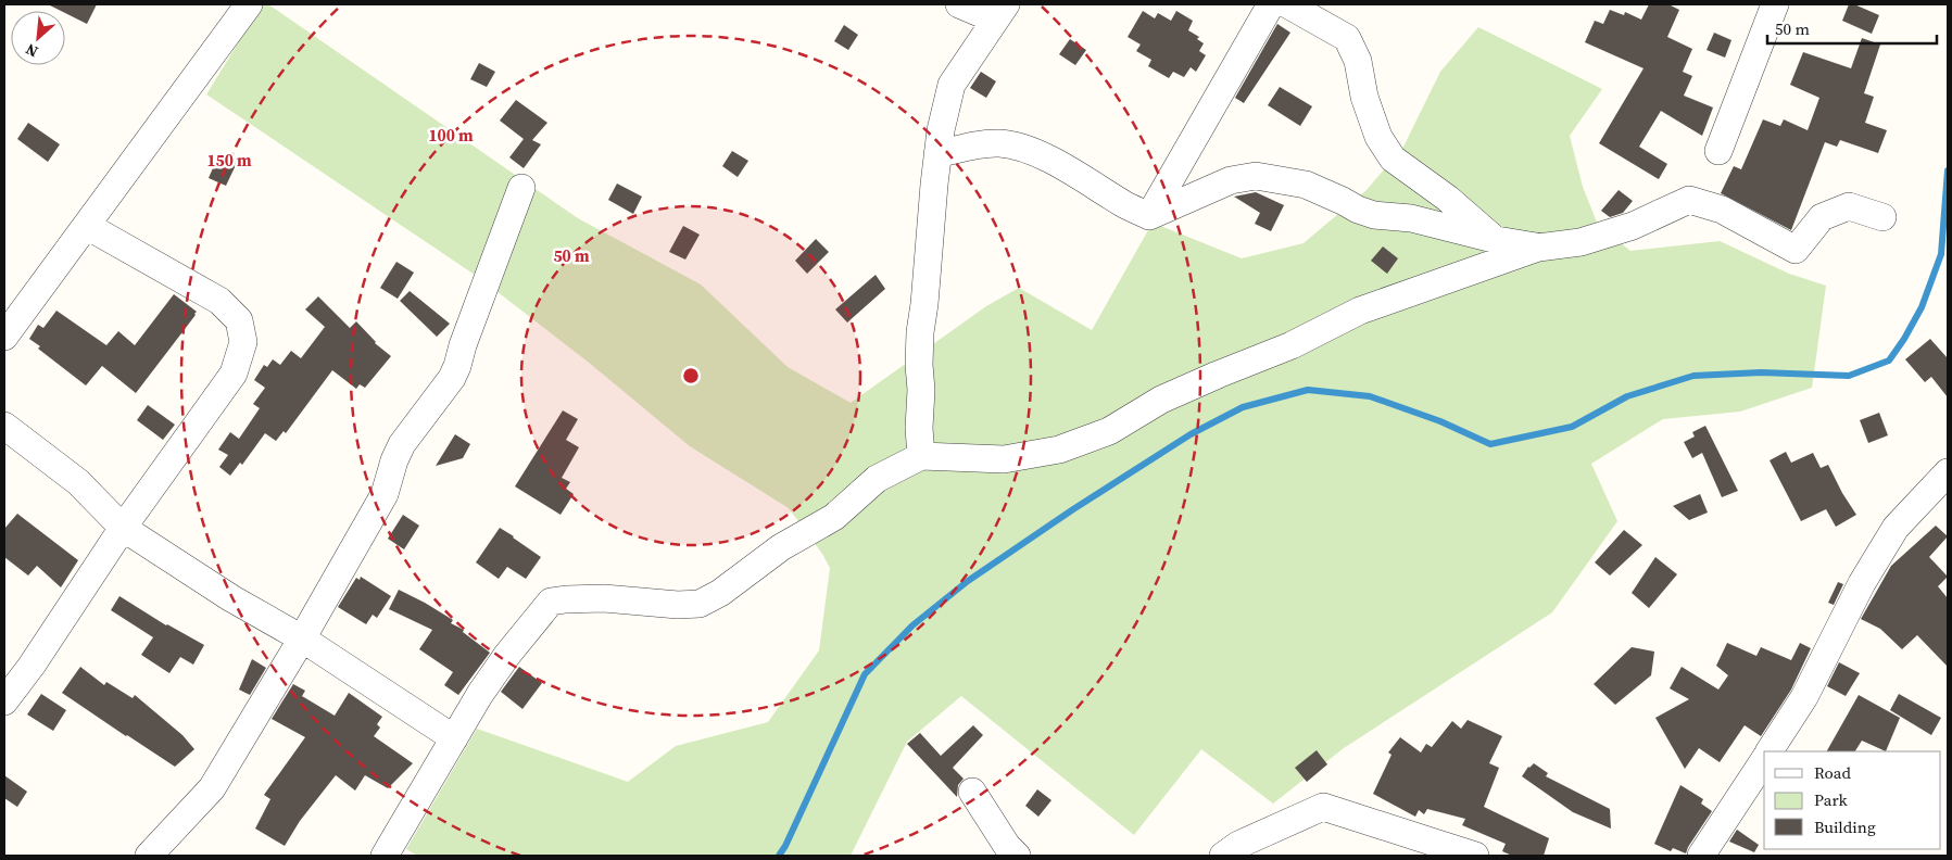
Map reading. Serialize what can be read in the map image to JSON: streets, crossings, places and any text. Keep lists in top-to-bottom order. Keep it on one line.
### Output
{"legend":["Road","Park","Building"],"scale_bar":"50 m","north":"bottom left","rings":["100 m","150 m","50 m"]}
